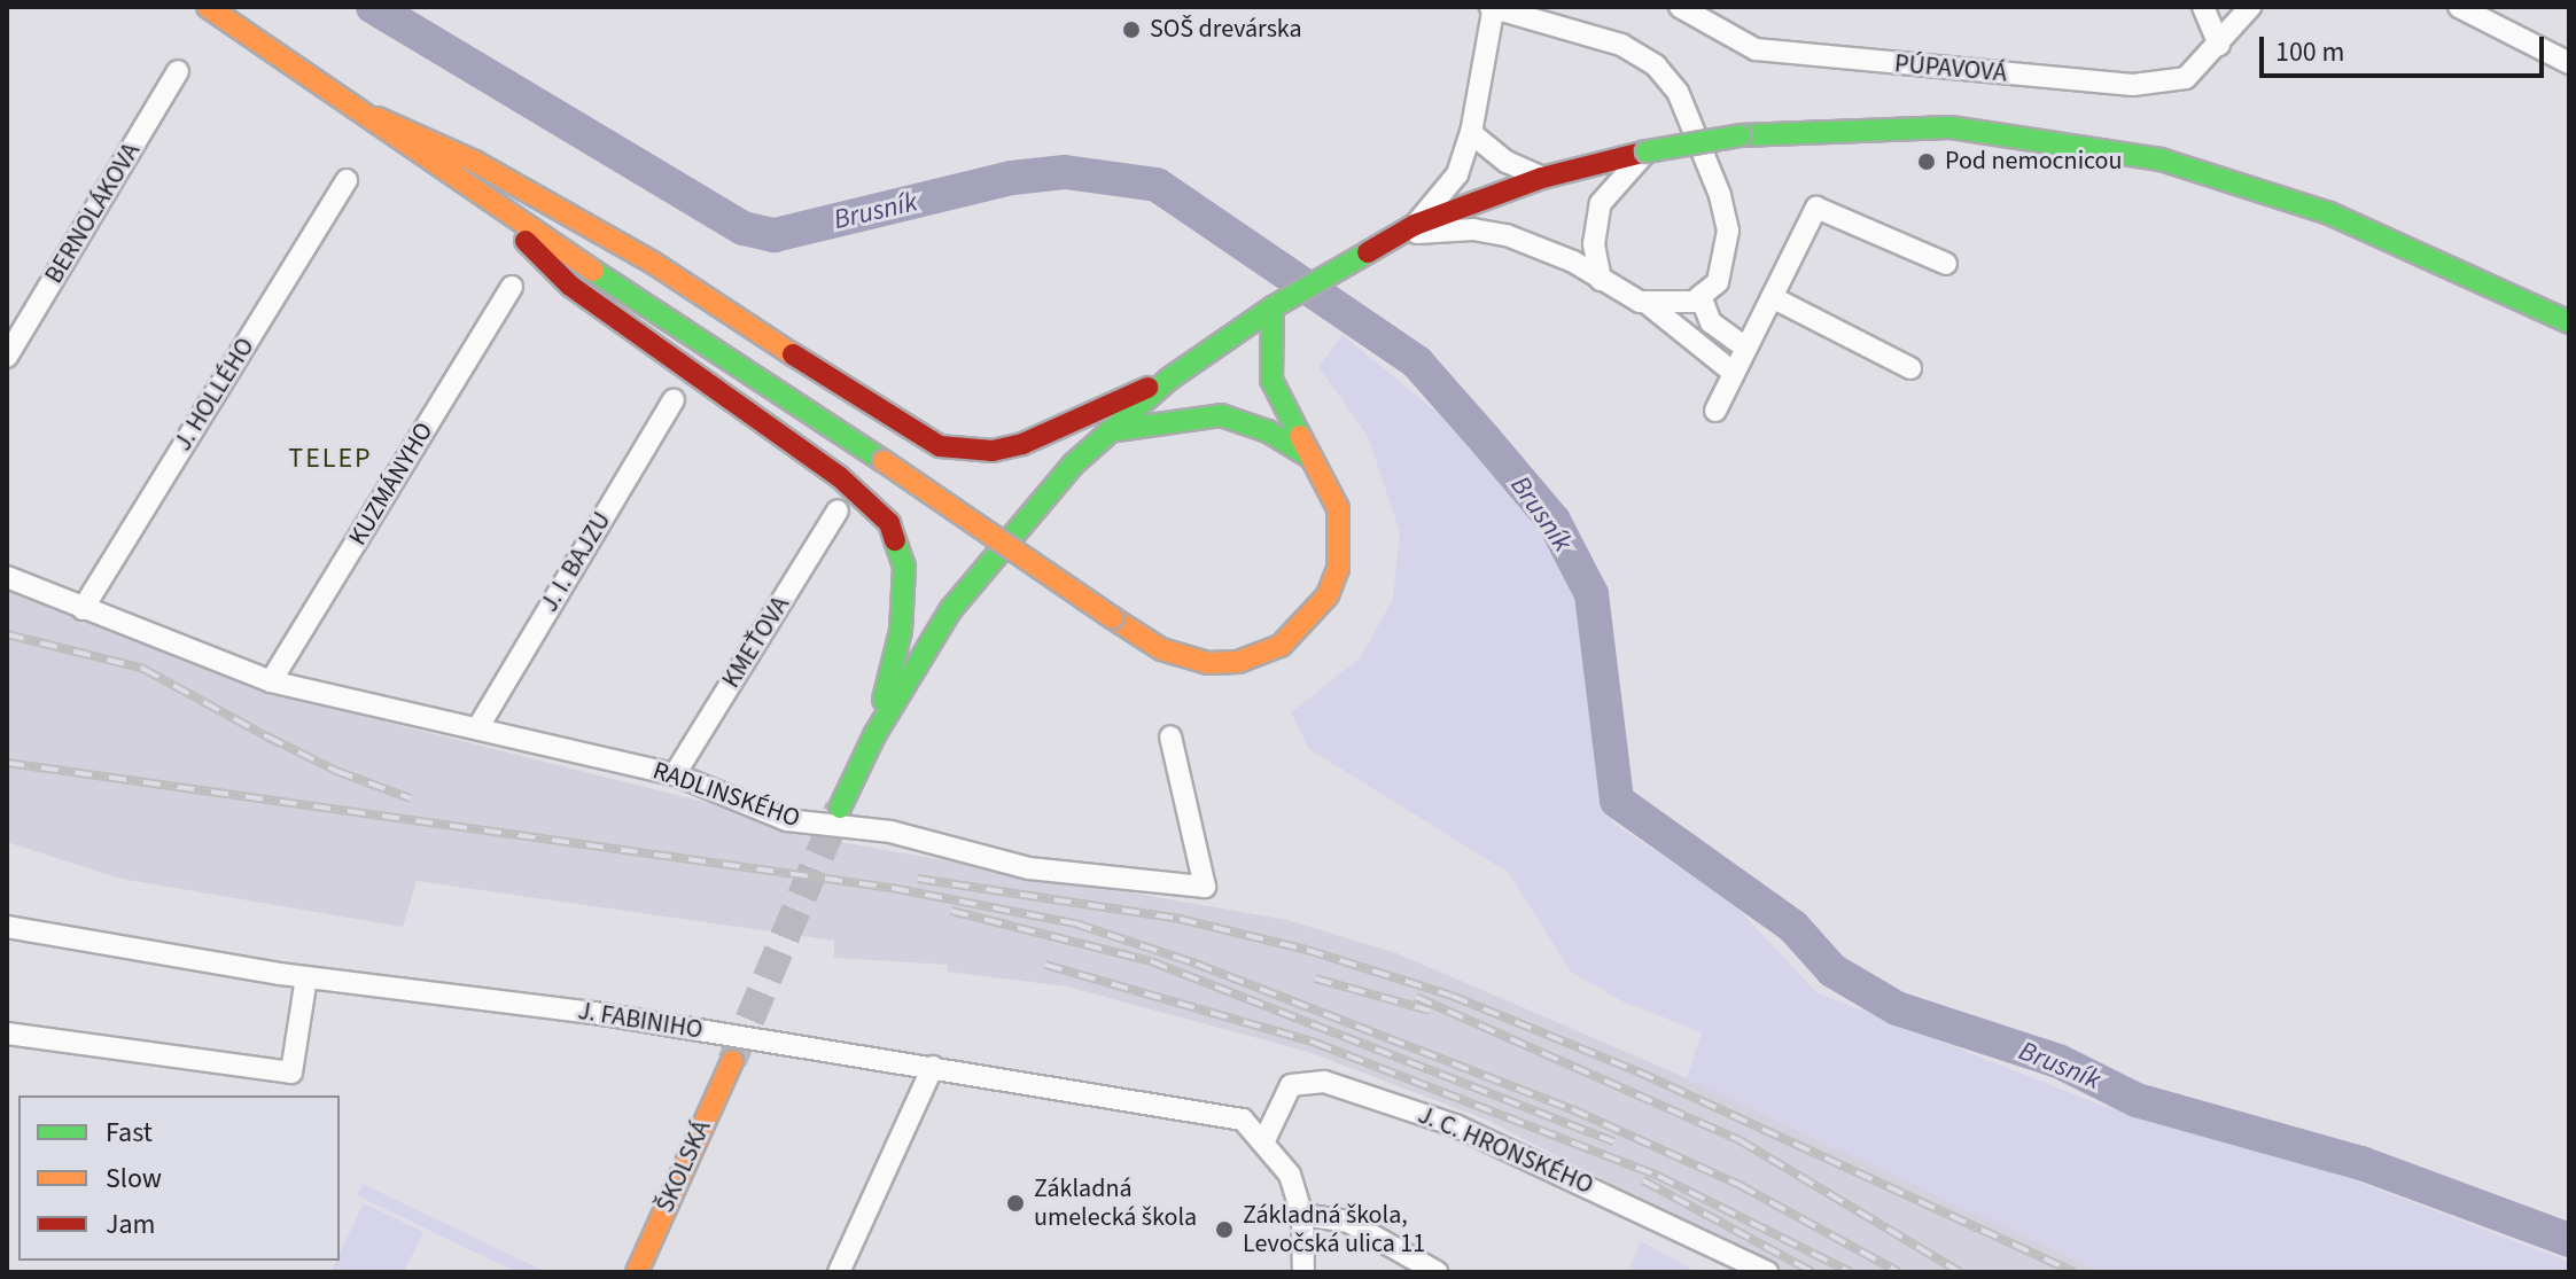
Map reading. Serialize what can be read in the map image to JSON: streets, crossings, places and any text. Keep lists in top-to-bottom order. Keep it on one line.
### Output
{"streets":{"main road":["ŠKOLSKÁ"],"street":["PÚPAVOVÁ","BERNOLÁKOVA","J. HOLLÉHO","KUZMÁNYHO","J. I. BAJZU","KMEŤOVA","RADLINSKÉHO","J. FABINIHO","J. C. HRONSKÉHO"]},"crossings":[["J. HOLLÉHO","RADLINSKÉHO"],["KUZMÁNYHO","RADLINSKÉHO"],["J. I. BAJZU","RADLINSKÉHO"],["KMEŤOVA","RADLINSKÉHO"],["J. FABINIHO","J. C. HRONSKÉHO"]],"districts":["TELEP"],"water":["Brusník"],"places":["SOŠ drevárska","Pod nemocnicou","Základná umelecká škola","Základná škola, Levočská ulica 11"],"legend":["Fast","Slow","Jam"],"scale_bar":"100 m"}
